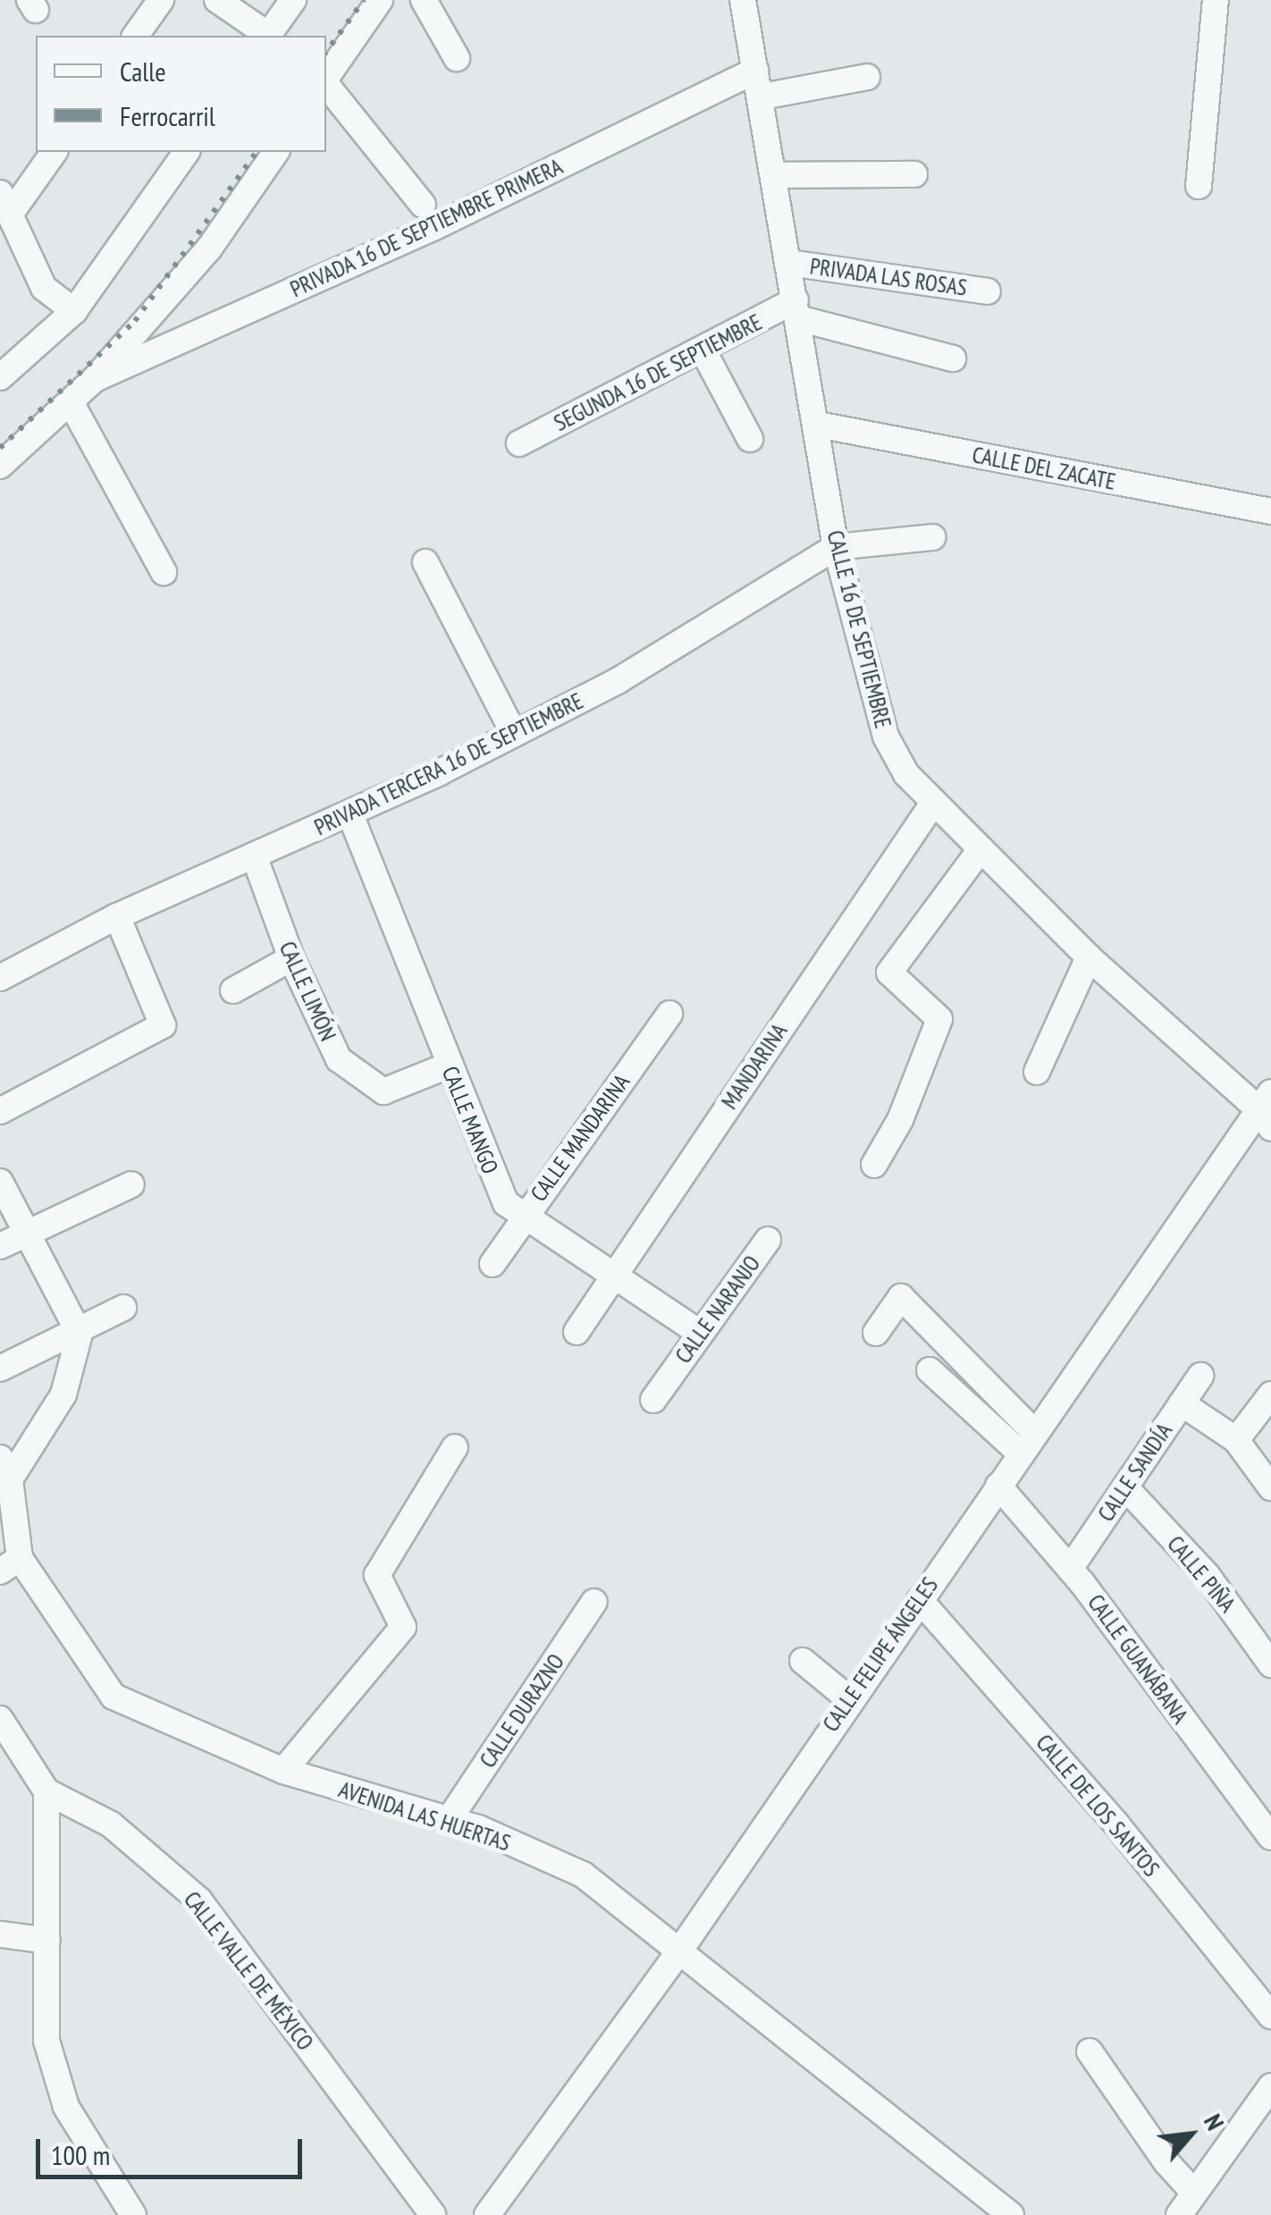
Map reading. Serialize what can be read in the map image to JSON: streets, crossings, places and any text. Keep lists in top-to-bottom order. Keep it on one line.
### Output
{"streets":{"street":["PRIVADA 16 DE SEPTIEMBRE PRIMERA","PRIVADA LAS ROSAS","SEGUNDA 16 DE SEPTIEMBRE","CALLE DEL ZACATE","CALLE 16 DE SEPTIEMBRE","PRIVADA TERCERA 16 DE SEPTIEMBRE","CALLE LIMÓN","MANDARINA","CALLE MANGO","CALLE MANDARINA","CALLE NARANJO","CALLE SANDÍA","CALLE PIÑA","CALLE FELIPE ÁNGELES","CALLE GUANÁBANA","CALLE DURAZNO","CALLE DE LOS SANTOS","AVENIDA LAS HUERTAS","CALLE VALLE DE MÉXICO"]},"crossings":[["PRIVADA 16 DE SEPTIEMBRE PRIMERA","CALLE 16 DE SEPTIEMBRE"],["PRIVADA LAS ROSAS","CALLE 16 DE SEPTIEMBRE"],["SEGUNDA 16 DE SEPTIEMBRE","CALLE 16 DE SEPTIEMBRE"],["CALLE DEL ZACATE","CALLE 16 DE SEPTIEMBRE"],["CALLE 16 DE SEPTIEMBRE","PRIVADA TERCERA 16 DE SEPTIEMBRE"],["CALLE 16 DE SEPTIEMBRE","MANDARINA"],["CALLE 16 DE SEPTIEMBRE","CALLE FELIPE ÁNGELES"],["PRIVADA TERCERA 16 DE SEPTIEMBRE","CALLE LIMÓN"],["PRIVADA TERCERA 16 DE SEPTIEMBRE","CALLE MANGO"],["CALLE LIMÓN","CALLE MANGO"],["MANDARINA","CALLE MANGO"],["CALLE MANGO","CALLE MANDARINA"],["CALLE MANGO","CALLE NARANJO"],["CALLE SANDÍA","CALLE PIÑA"],["CALLE SANDÍA","CALLE GUANÁBANA"],["CALLE FELIPE ÁNGELES","CALLE GUANÁBANA"],["CALLE FELIPE ÁNGELES","CALLE DE LOS SANTOS"],["CALLE FELIPE ÁNGELES","AVENIDA LAS HUERTAS"],["CALLE DURAZNO","AVENIDA LAS HUERTAS"]],"legend":["Calle","Ferrocarril"],"scale_bar":"100 m","north":"top right"}
